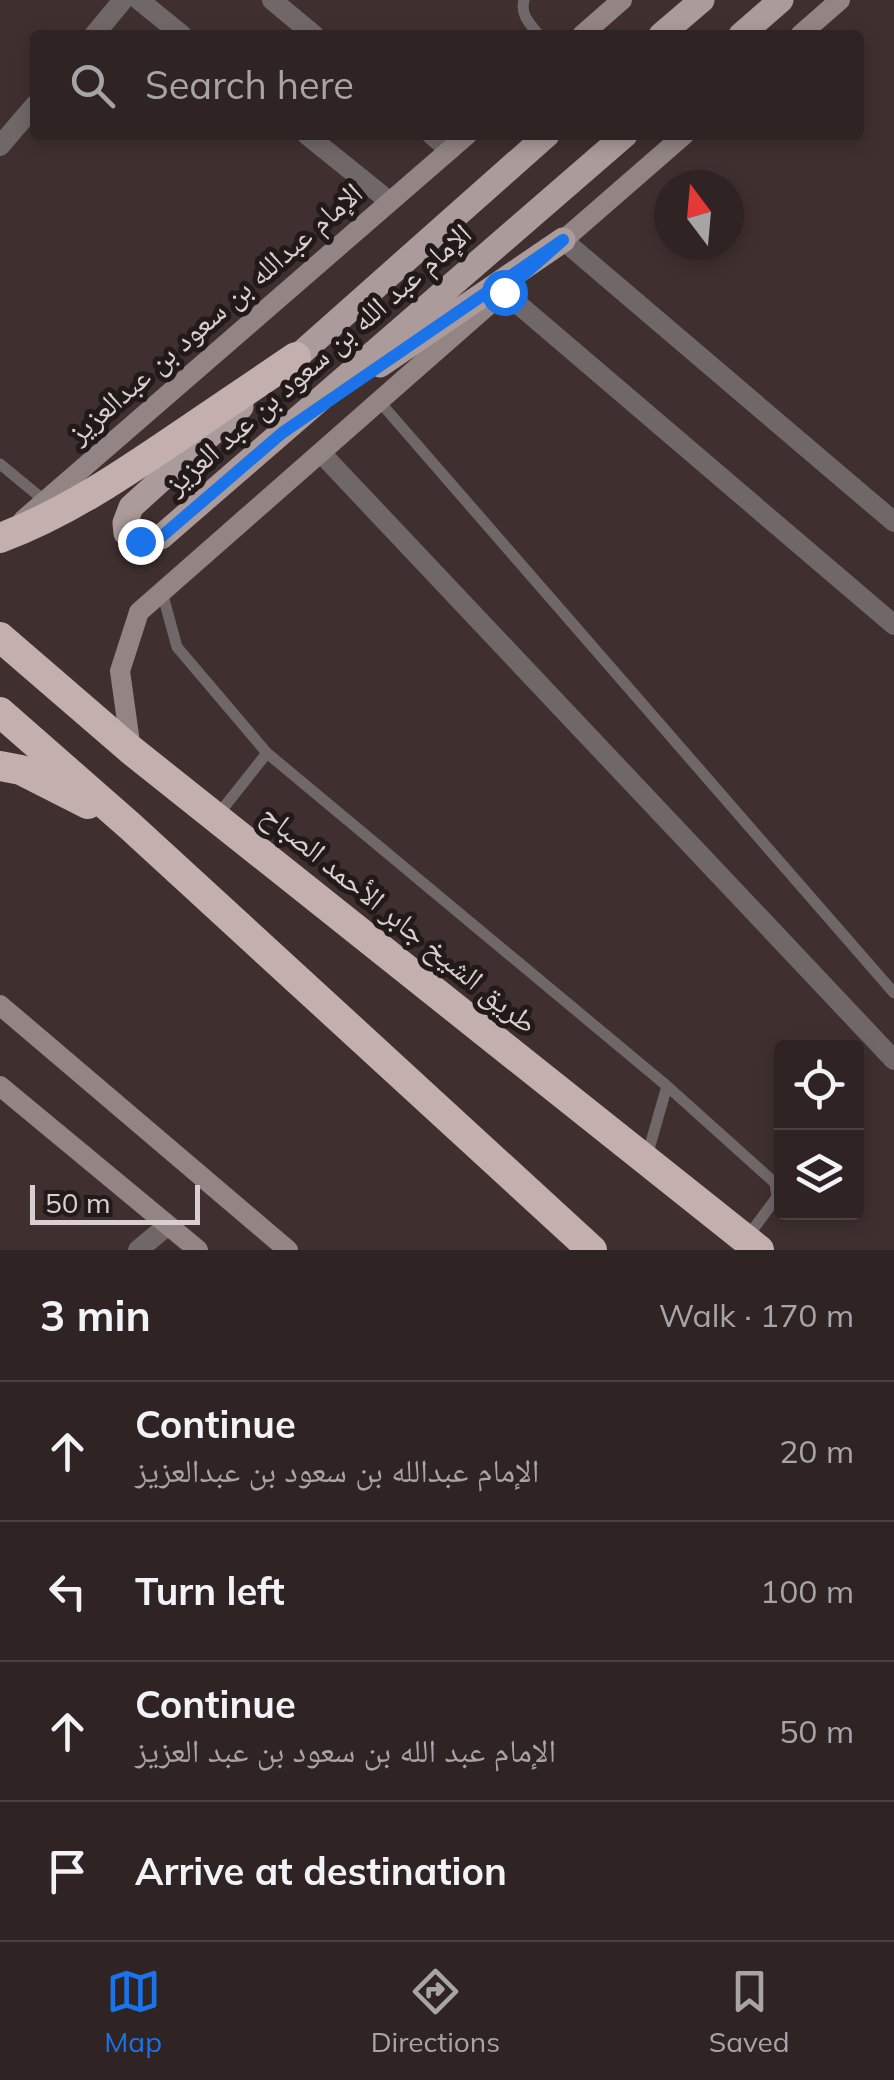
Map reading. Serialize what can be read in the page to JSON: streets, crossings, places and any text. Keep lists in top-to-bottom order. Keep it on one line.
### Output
{"streets":{"highway":["طريق الشيخ جابر الأحمد الصباح"],"main road":["الإمام عبد الله بن سعود بن عبد العزيز"],"street":["الإمام عبدالله بن سعود بن عبدالعزيز"]},"scale_bar":"50 m","north":"top","page":{"search":"Search here","scale":"50 m","heading":["3 min","Walk · 170 m"],"list":[["Continue","الإمام عبدالله بن سعود بن عبدالعزيز","20 m"],["Turn left","100 m"],["Continue","الإمام عبد الله بن سعود بن عبد العزيز","50 m"],"Arrive at destination"],"nav":["Map","Directions","Saved"]}}
